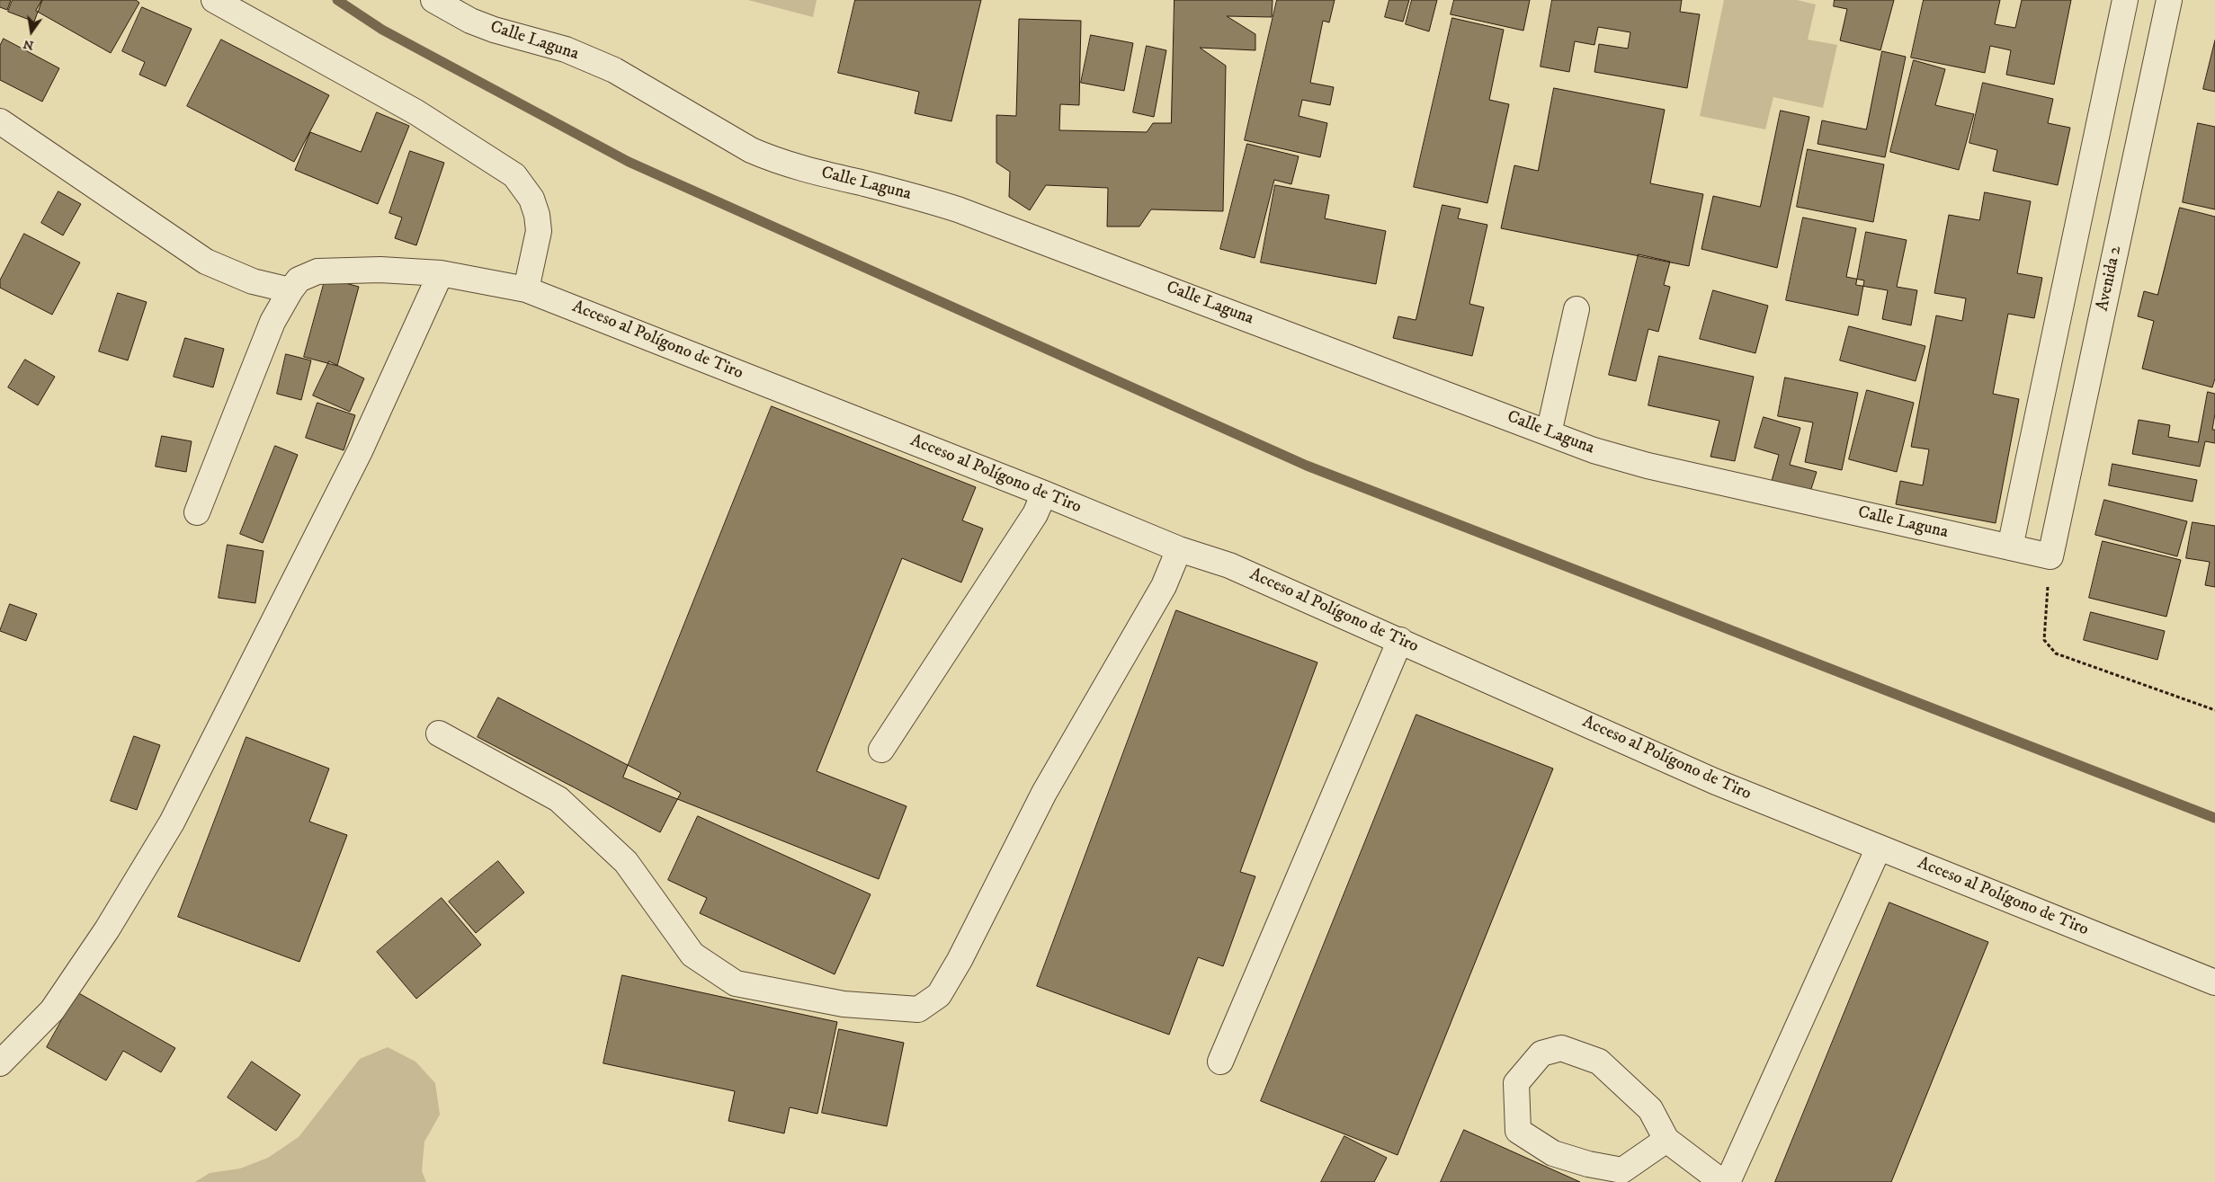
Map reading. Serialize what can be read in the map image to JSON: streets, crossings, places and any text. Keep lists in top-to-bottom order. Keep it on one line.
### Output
{"streets":{"street":["Calle Laguna","Avenida 2","Acceso al Polígono de Tiro"]},"crossings":[["Calle Laguna","Avenida 2"]],"north":"bottom"}
